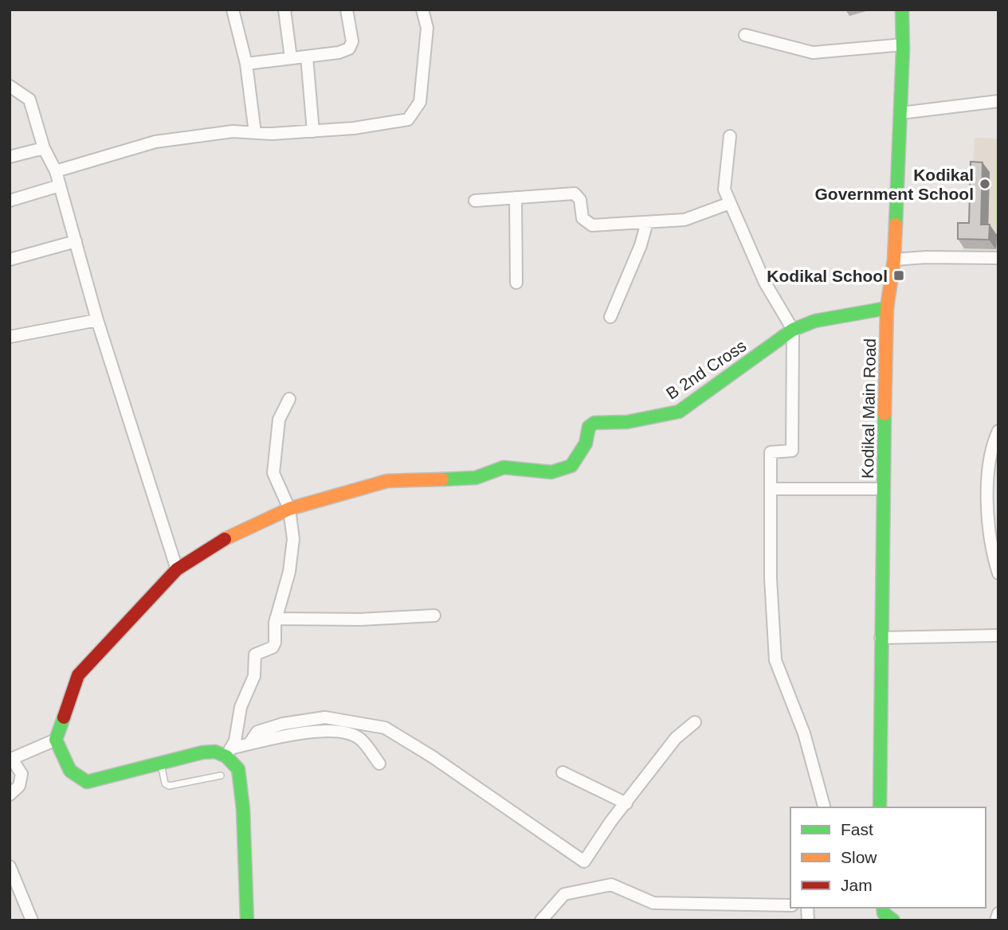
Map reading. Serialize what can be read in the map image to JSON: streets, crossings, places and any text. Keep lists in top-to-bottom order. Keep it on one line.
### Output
{"streets":{"street":["B 2nd Cross","Kodikal Main Road"]},"crossings":[["B 2nd Cross","Kodikal Main Road"]],"places":{"other":["Kodikal Government School"],"transit":["Kodikal School"]},"legend":["Fast","Slow","Jam"]}
